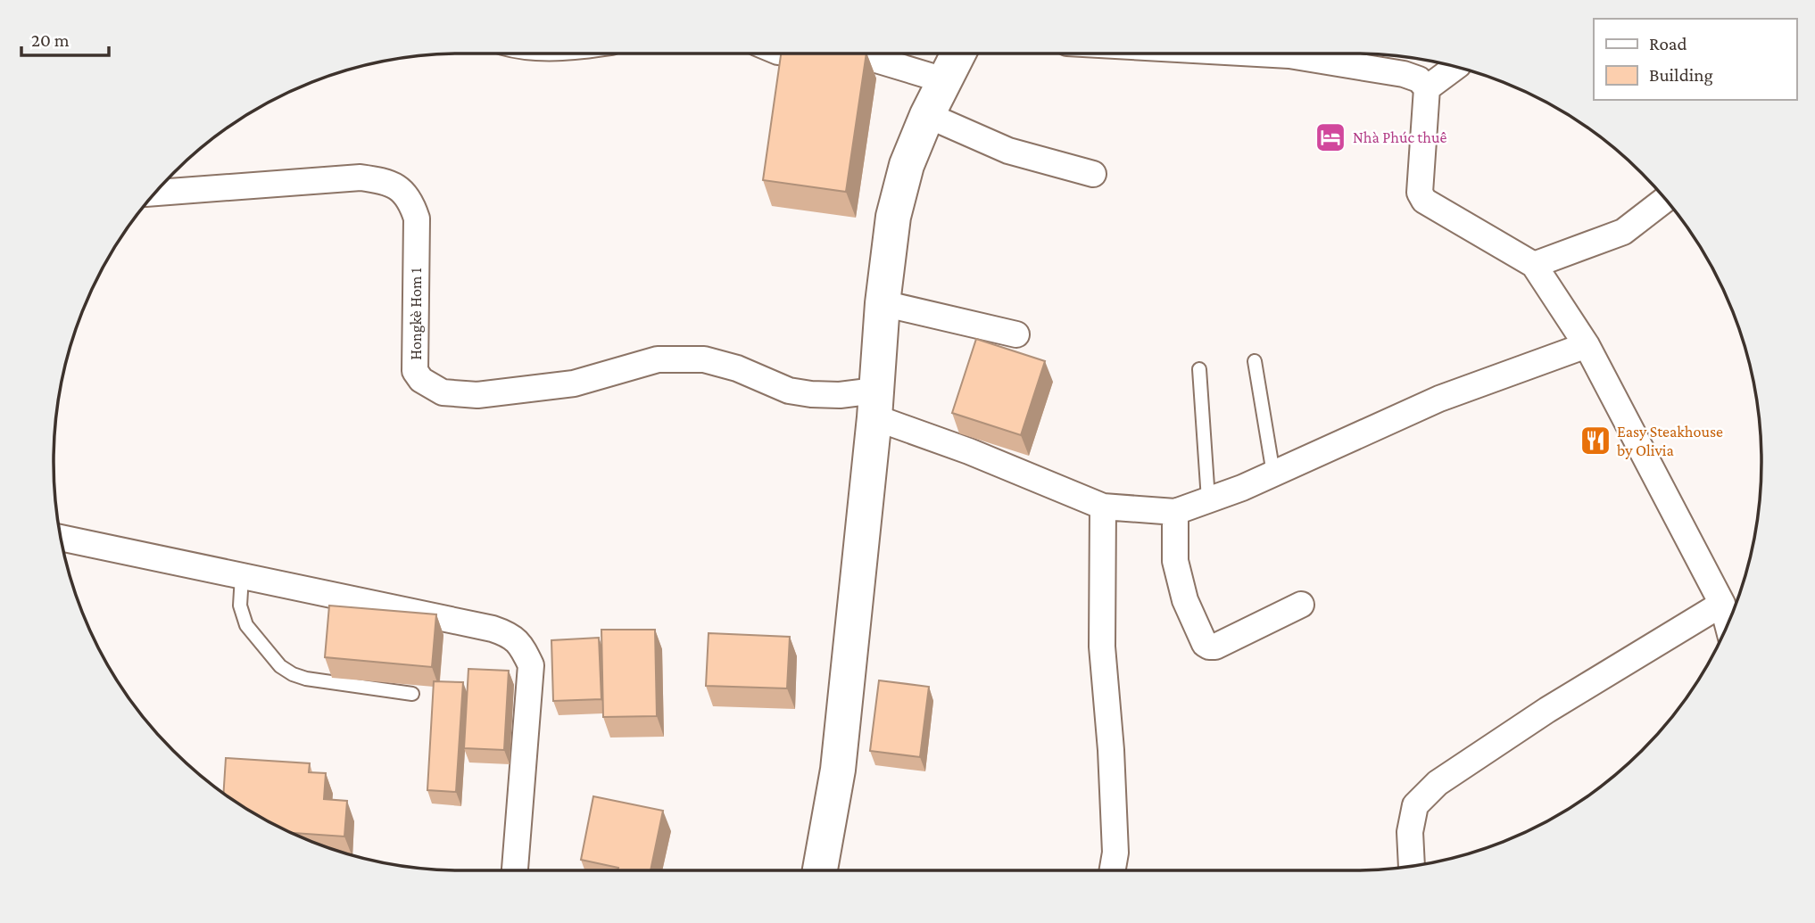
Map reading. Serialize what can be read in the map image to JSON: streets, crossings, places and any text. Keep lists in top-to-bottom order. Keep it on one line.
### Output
{"streets":{"street":["Hongkè Hom 1"]},"places":{"hotel":["Nhà Phúc thuê"],"restaurant":["Easy Steakhouse by Olivia"]},"legend":["Road","Building"],"scale_bar":"20 m"}
